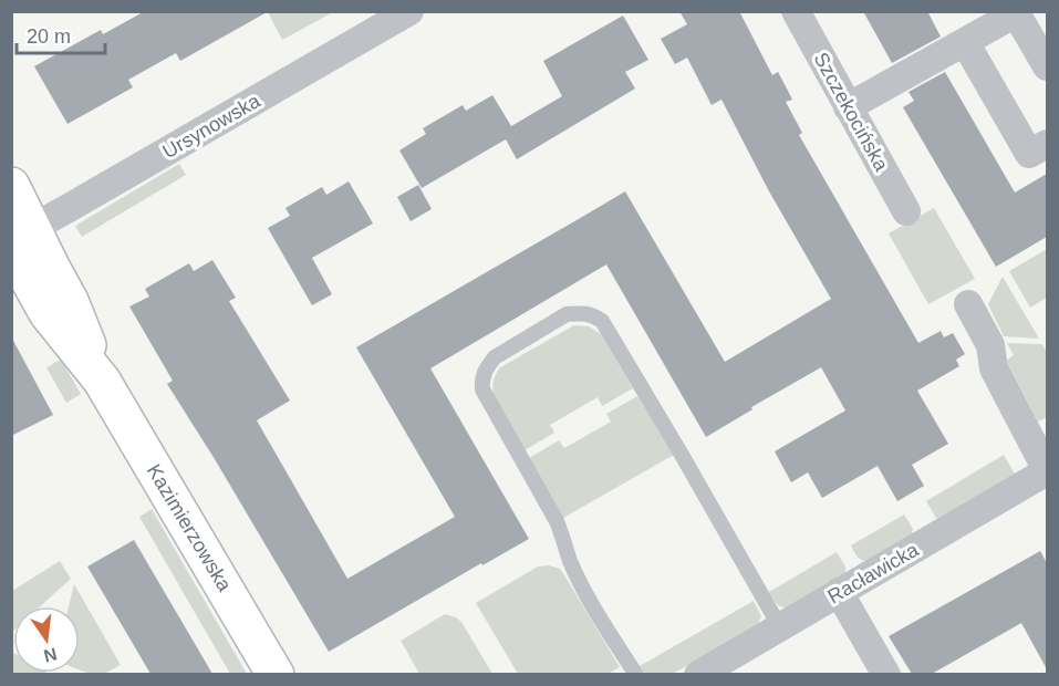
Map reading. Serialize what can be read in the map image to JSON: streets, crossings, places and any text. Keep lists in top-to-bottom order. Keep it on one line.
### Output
{"streets":{"street":["Szczekocińska","Ursynowska","Kazimierzowska","Racławicka"]},"crossings":[["Ursynowska","Kazimierzowska"]],"scale_bar":"20 m","north":"bottom"}
